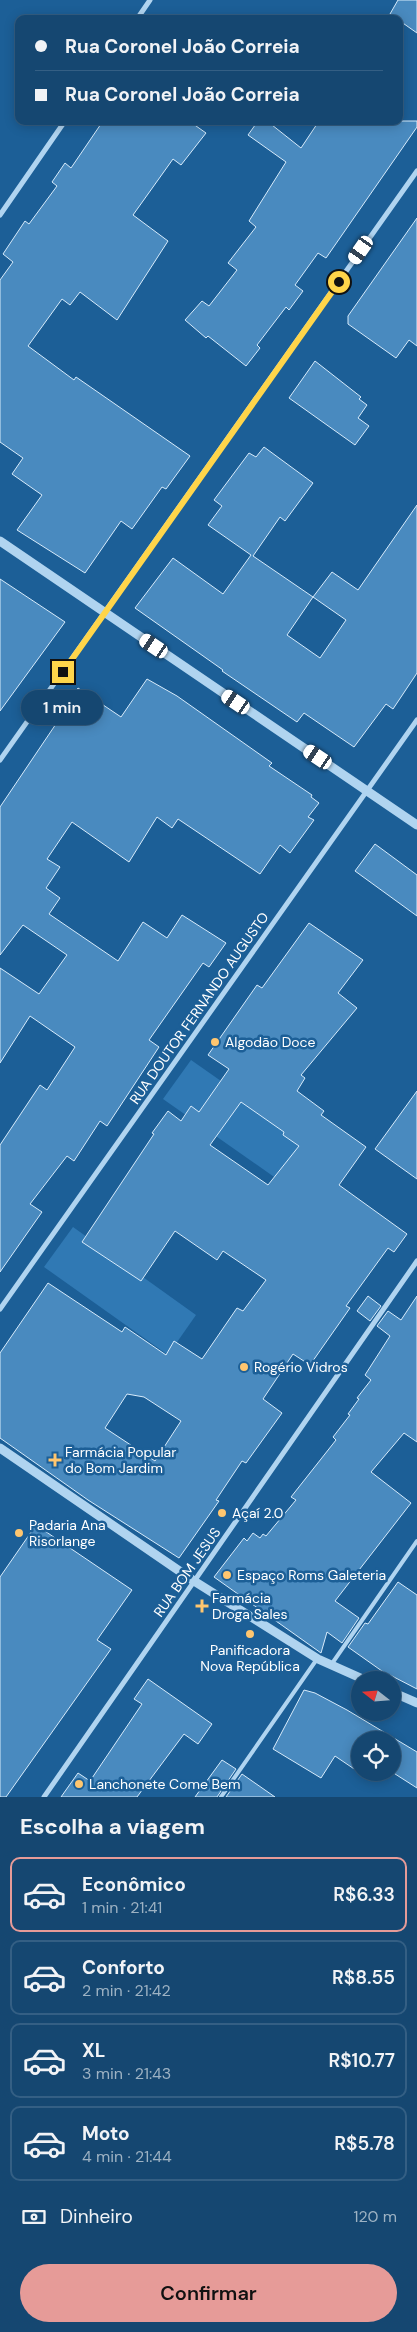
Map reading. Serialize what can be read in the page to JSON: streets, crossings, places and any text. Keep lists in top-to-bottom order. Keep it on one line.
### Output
{"streets":{"street":["RUA DOUTOR FERNANDO AUGUSTO","RUA BOM JESUS"]},"places":{"other":["Algodão Doce","Rogério Vidros","Açaí 2.0","Padaria Ana Risorlange","Espaço Roms Galeteria","Panificadora Nova República","Lanchonete Come Bem"],"health":["Farmácia Popular do Bom Jardim","Farmácia Droga Sales"]},"north":"left","page":{"banner":["Rua Coronel João Correia","Rua Coronel João Correia"],"bubble":"1 min","heading":"Escolha a viagem","list":[{"name":"Econômico","note":"1 min · 21:41","value":"R$6.33"},{"name":"Conforto","note":"2 min · 21:42","value":"R$8.55"},{"name":"XL","note":"3 min · 21:43","value":"R$10.77"},{"name":"Moto","note":"4 min · 21:44","value":"R$5.78"}],"pay":["Dinheiro","120 m"],"buttons":"Confirmar"}}
